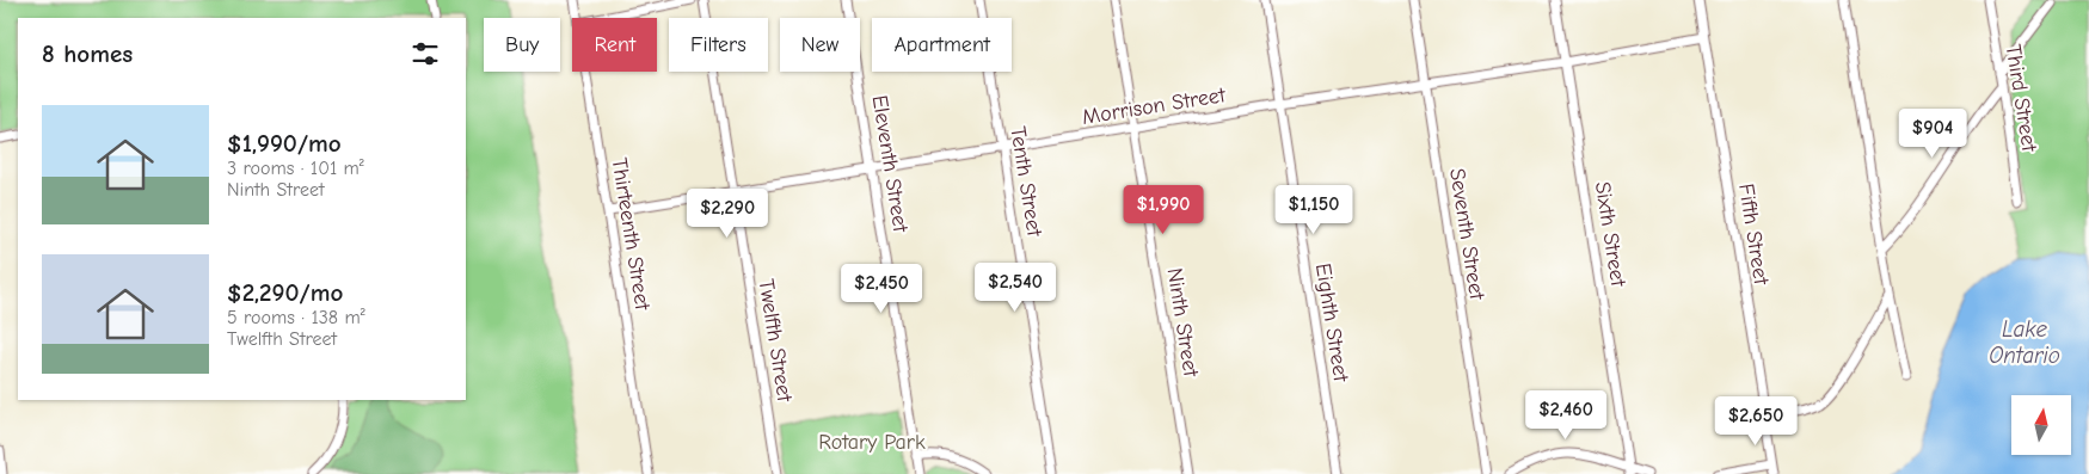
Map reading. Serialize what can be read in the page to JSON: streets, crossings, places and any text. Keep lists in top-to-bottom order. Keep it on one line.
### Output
{"streets":{"street":["Third Street","Morrison Street","Eleventh Street","Tenth Street","Thirteenth Street","Seventh Street","Sixth Street","Fifth Street","Ninth Street","Eighth Street","Twelfth Street"]},"crossings":[["Morrison Street","Eleventh Street"],["Morrison Street","Tenth Street"],["Morrison Street","Thirteenth Street"],["Morrison Street","Seventh Street"],["Morrison Street","Sixth Street"],["Morrison Street","Fifth Street"],["Morrison Street","Ninth Street"],["Morrison Street","Eighth Street"],["Morrison Street","Twelfth Street"]],"water":["Lake Ontario"],"parks":["Rotary Park"],"north":"top","page":{"chip":["Buy","Rent","Filters","New","Apartment"],"heading":"8 homes","list":[{"name":"$1,990/mo","note":"3 rooms · 101 m² · Ninth Street"},{"name":"$2,290/mo","note":"5 rooms · 138 m² · Twelfth Street"}],"price":["$904","$1,990","$1,150","$2,290","$2,540","$2,450","$2,460","$2,650"]}}
